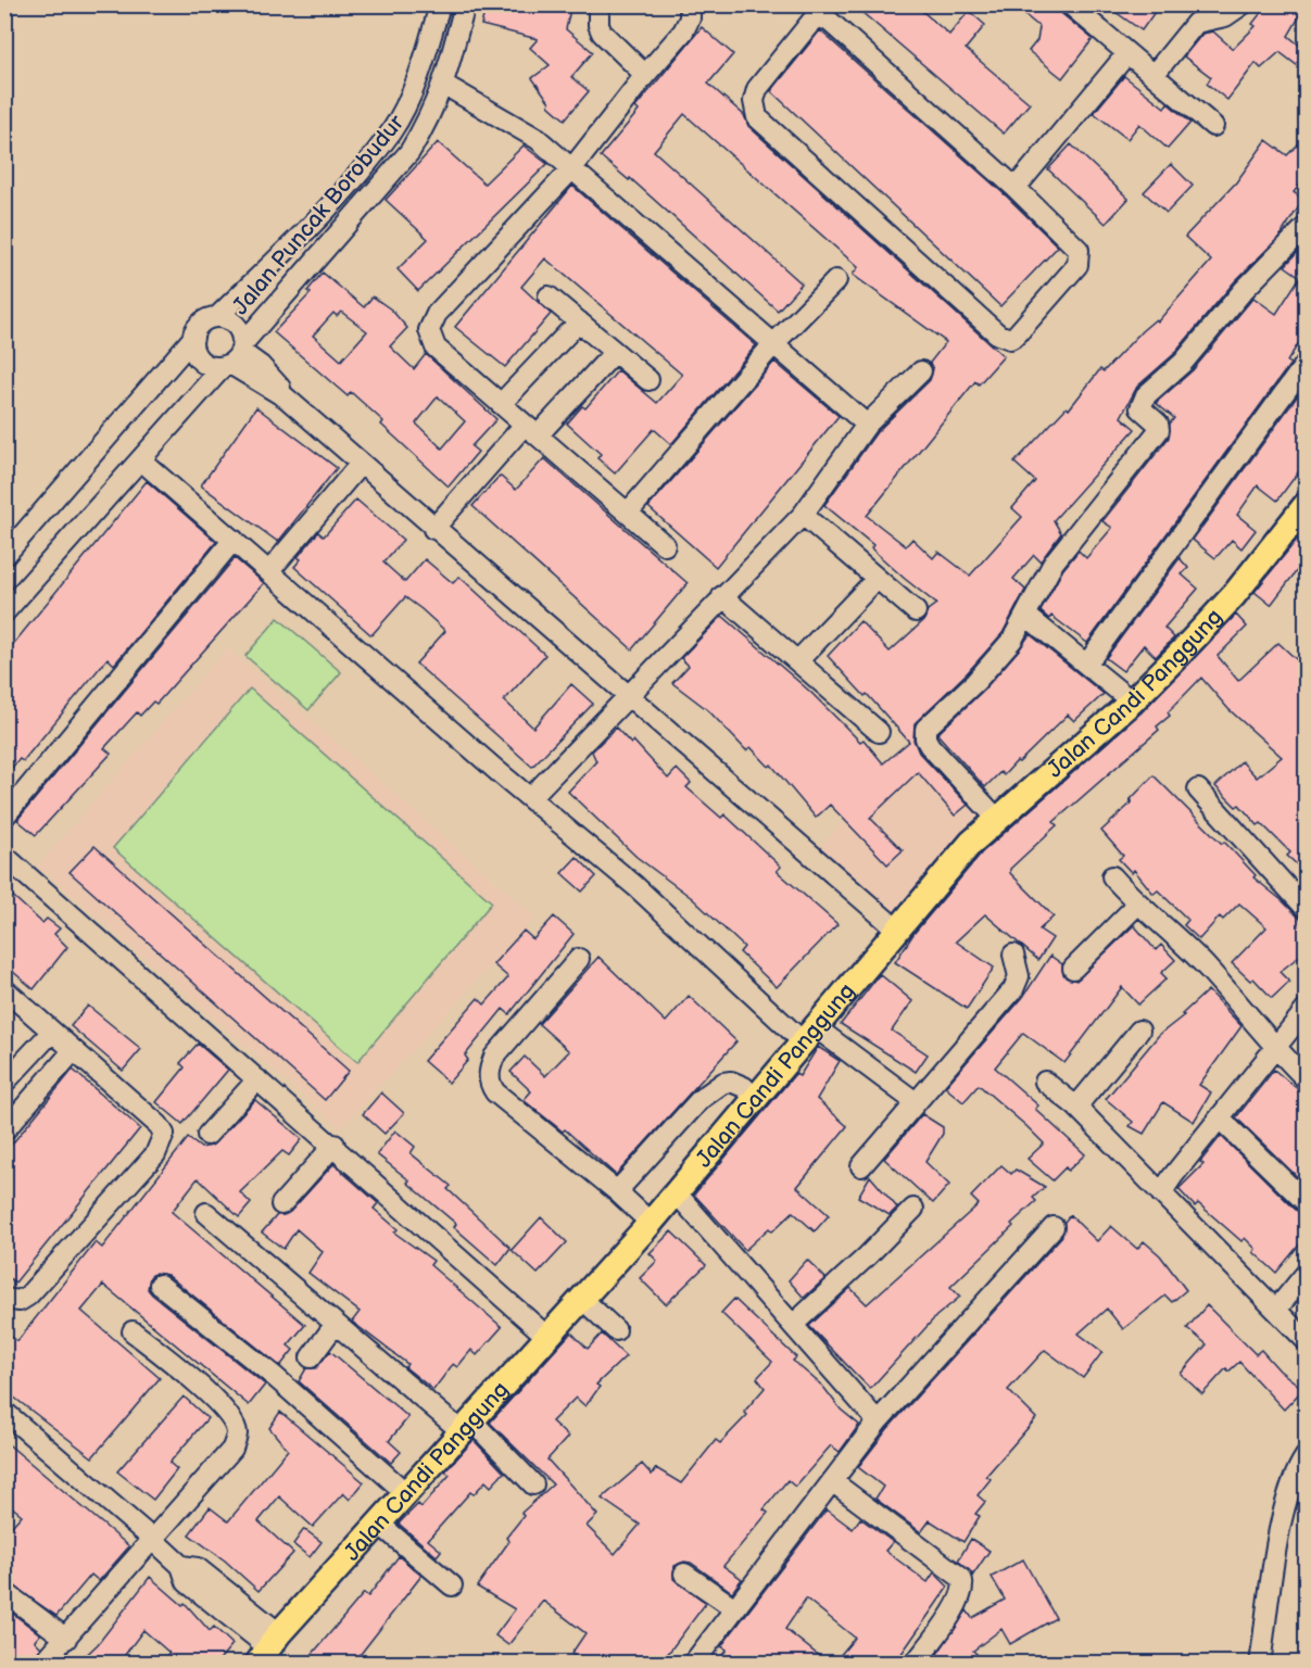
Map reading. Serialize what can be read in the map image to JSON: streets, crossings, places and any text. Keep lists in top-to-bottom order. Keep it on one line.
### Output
{"streets":{"main road":["Jalan Candi Panggung"],"street":["Jalan Puncak Borobudur"]}}
